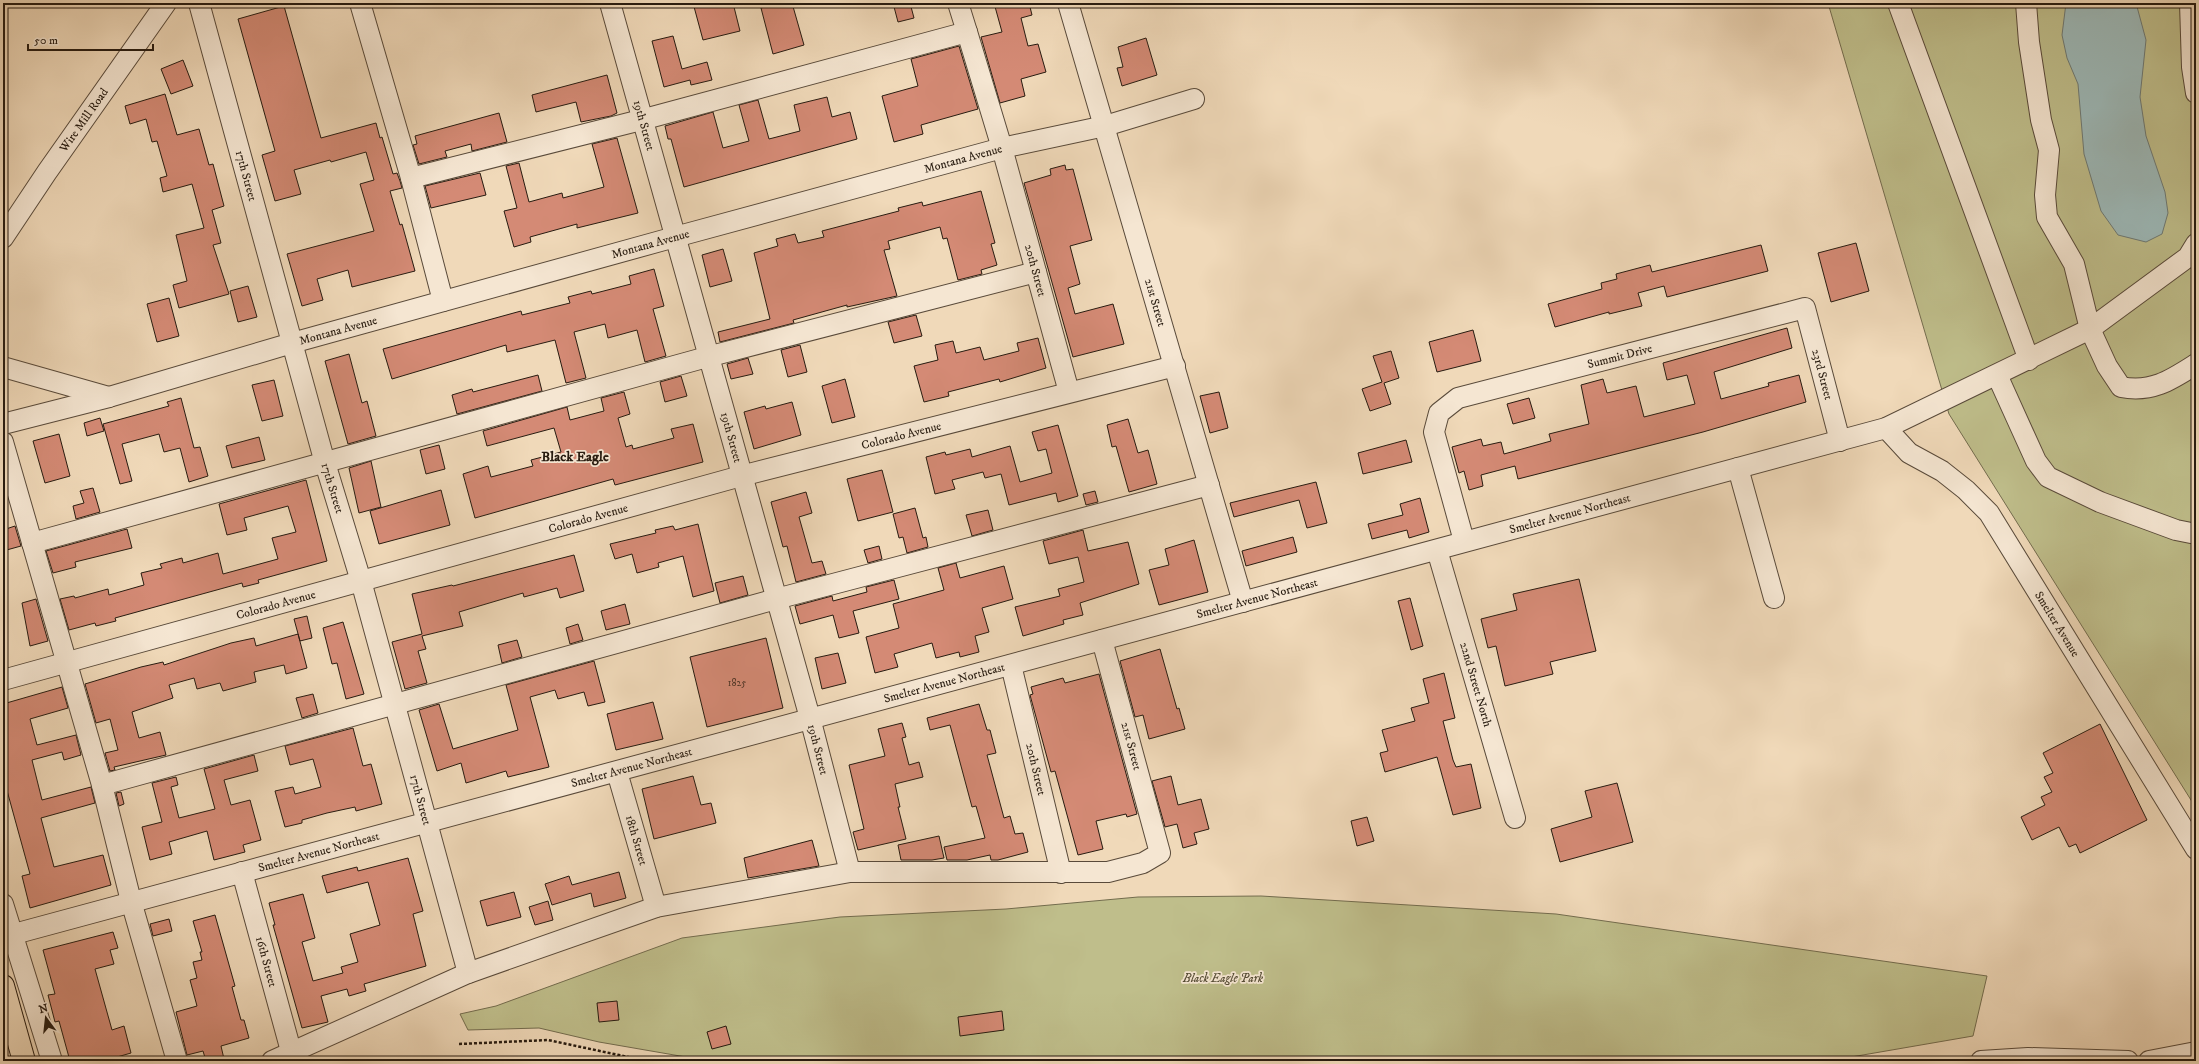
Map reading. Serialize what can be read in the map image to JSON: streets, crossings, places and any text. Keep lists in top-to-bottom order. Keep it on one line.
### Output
{"streets":{"street":["Wire Mill Road","19th Street","Montana Avenue","17th Street","20th Street","21st Street","Summit Drive","23rd Street","Colorado Avenue","Smelter Avenue Northeast","Smelter Avenue","22nd Street North","18th Street","16th Street"]},"crossings":[["19th Street","Montana Avenue"],["19th Street","Colorado Avenue"],["19th Street","Smelter Avenue Northeast"],["Montana Avenue","17th Street"],["Montana Avenue","20th Street"],["Montana Avenue","21st Street"],["17th Street","Colorado Avenue"],["17th Street","Smelter Avenue Northeast"],["20th Street","21st Street"],["20th Street","Colorado Avenue"],["20th Street","Smelter Avenue Northeast"],["21st Street","Colorado Avenue"],["21st Street","Smelter Avenue Northeast"],["Summit Drive","23rd Street"],["Summit Drive","Smelter Avenue Northeast"],["23rd Street","Smelter Avenue Northeast"],["Smelter Avenue Northeast","Smelter Avenue"],["Smelter Avenue Northeast","22nd Street North"],["Smelter Avenue Northeast","18th Street"],["Smelter Avenue Northeast","16th Street"]],"districts":["Black Eagle"],"parks":["Black Eagle Park"],"house_numbers":["1825"],"scale_bar":"50 m","north":"top"}
